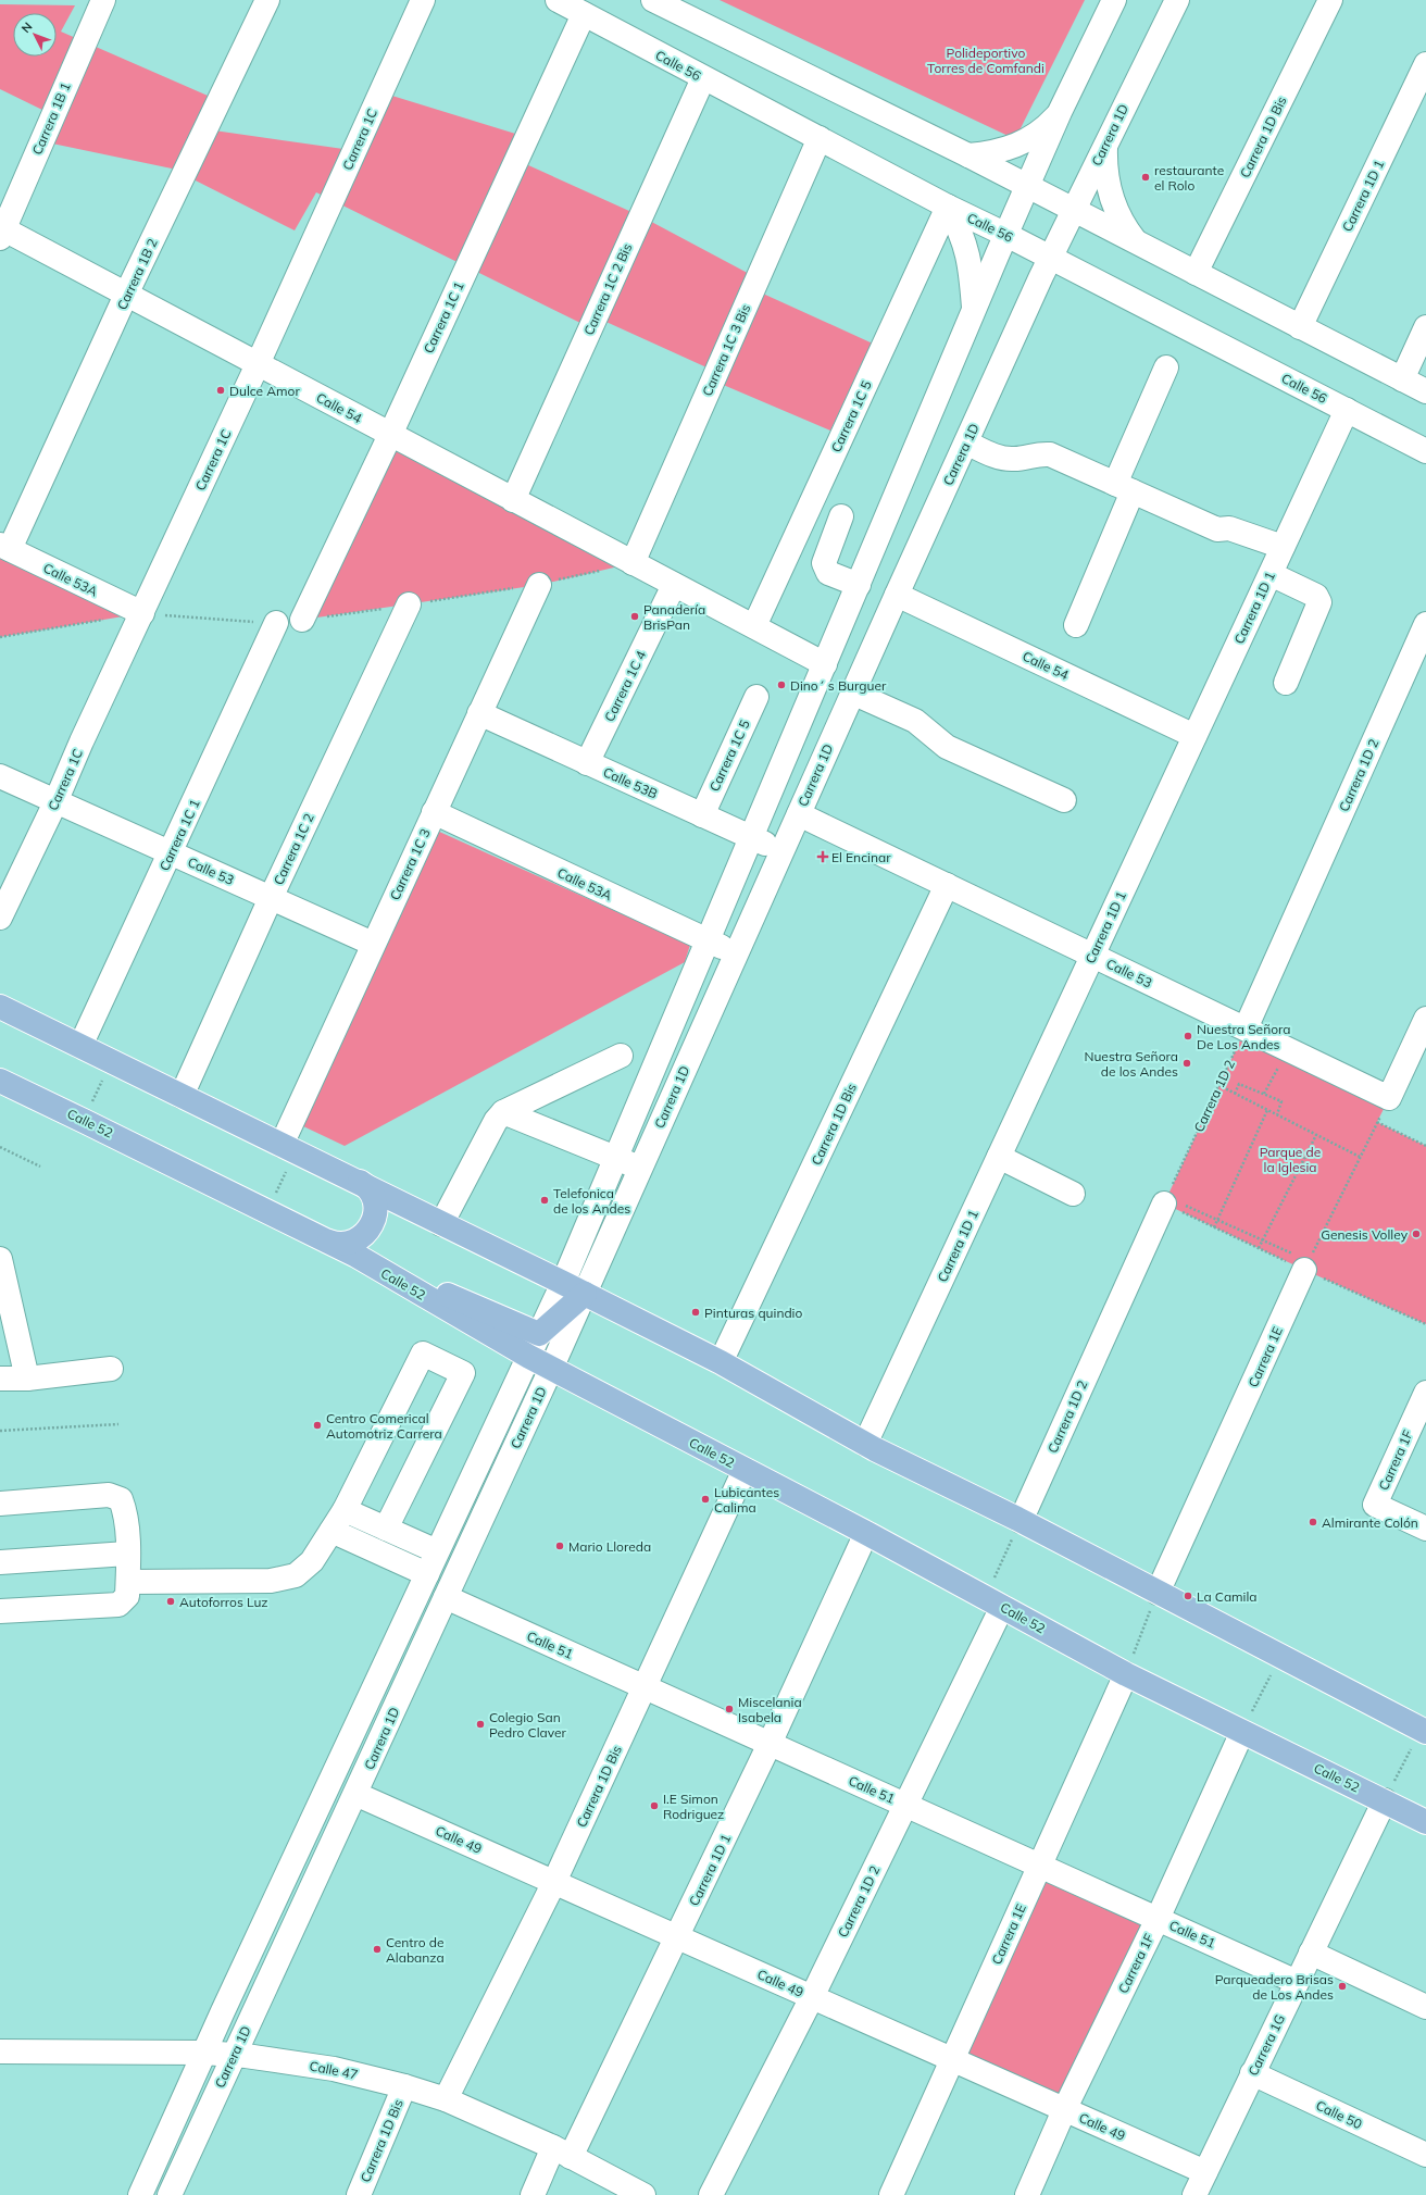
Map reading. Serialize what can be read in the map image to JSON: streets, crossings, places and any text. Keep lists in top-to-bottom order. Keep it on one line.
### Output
{"streets":{"main road":["Calle 52"],"street":["Calle 56","Carrera 1B 1","Carrera 1D","Carrera 1D Bis","Carrera 1C","Carrera 1D 1","Carrera 1B 2","Carrera 1C 2 Bis","Carrera 1C 1","Carrera 1C 3 Bis","Calle 54","Carrera 1C 5","Calle 53A","Carrera 1C 4","Carrera 1D 2","Calle 53B","Carrera 1C 2","Carrera 1C 3","Calle 53","Carrera 1E","Carrera 1F","Calle 51","Calle 49","Carrera 1G","Calle 47","Calle 50"]},"crossings":[["Calle 56","Carrera 1D"],["Calle 56","Carrera 1D 1"],["Calle 56","Carrera 1C 2 Bis"],["Calle 56","Carrera 1C 1"],["Calle 56","Carrera 1C 3 Bis"],["Calle 56","Carrera 1C 5"],["Carrera 1B 1","Calle 54"],["Carrera 1D","Calle 54"],["Carrera 1D","Calle 53A"],["Carrera 1D","Calle 53B"],["Carrera 1D","Calle 53"],["Carrera 1D","Calle 52"],["Carrera 1D","Calle 51"],["Carrera 1D","Calle 49"],["Carrera 1D","Calle 47"],["Carrera 1D Bis","Calle 53"],["Carrera 1D Bis","Calle 52"],["Carrera 1D Bis","Calle 51"],["Carrera 1D Bis","Calle 49"],["Carrera 1D Bis","Calle 47"],["Carrera 1C","Calle 54"],["Carrera 1C","Calle 53A"],["Carrera 1C","Calle 53"],["Carrera 1D 1","Calle 54"],["Carrera 1D 1","Calle 53"],["Carrera 1D 1","Calle 52"],["Carrera 1D 1","Calle 51"],["Carrera 1D 1","Calle 49"],["Carrera 1D 1","Calle 47"],["Carrera 1B 2","Calle 54"],["Carrera 1B 2","Calle 53A"],["Carrera 1C 2 Bis","Calle 54"],["Carrera 1C 1","Calle 54"],["Carrera 1C 1","Calle 53"],["Carrera 1C 3 Bis","Calle 54"],["Calle 54","Carrera 1C 5"],["Calle 54","Carrera 1C 4"],["Carrera 1C 5","Calle 53B"],["Calle 53A","Carrera 1C 3"],["Carrera 1C 4","Calle 53B"],["Carrera 1D 2","Calle 53"],["Carrera 1D 2","Calle 52"],["Carrera 1D 2","Calle 51"],["Carrera 1D 2","Calle 49"],["Calle 53B","Carrera 1C 3"],["Carrera 1C 2","Calle 53"],["Carrera 1C 3","Calle 53"],["Calle 52","Carrera 1E"],["Calle 52","Carrera 1F"],["Calle 52","Carrera 1G"],["Carrera 1E","Calle 51"],["Carrera 1E","Calle 49"],["Carrera 1F","Calle 51"],["Carrera 1F","Calle 49"],["Calle 51","Carrera 1G"],["Calle 49","Carrera 1G"],["Carrera 1G","Calle 50"]],"parks":["Polideportivo Torres de Comfandi","Parque de la Iglesia"],"places":{"other":["restaurante el Rolo","Dulce Amor","Panadería BrisPan","Dino´ s Burguer","Nuestra Señora De Los Andes","Nuestra Señora de los Andes","Telefonica de los Andes","Genesis Volley","Pinturas quindio","Centro Comerical Automotriz Carrera","Lubicantes Calima","Almirante Colón","Mario Lloreda","La Camila","Autoforros Luz","Miscelania Isabela","Colegio San Pedro Claver","I.E Simon Rodriguez","Centro de Alabanza","Parqueadero Brisas de Los Andes"],"health":["El Encinar"]},"north":"top left"}
